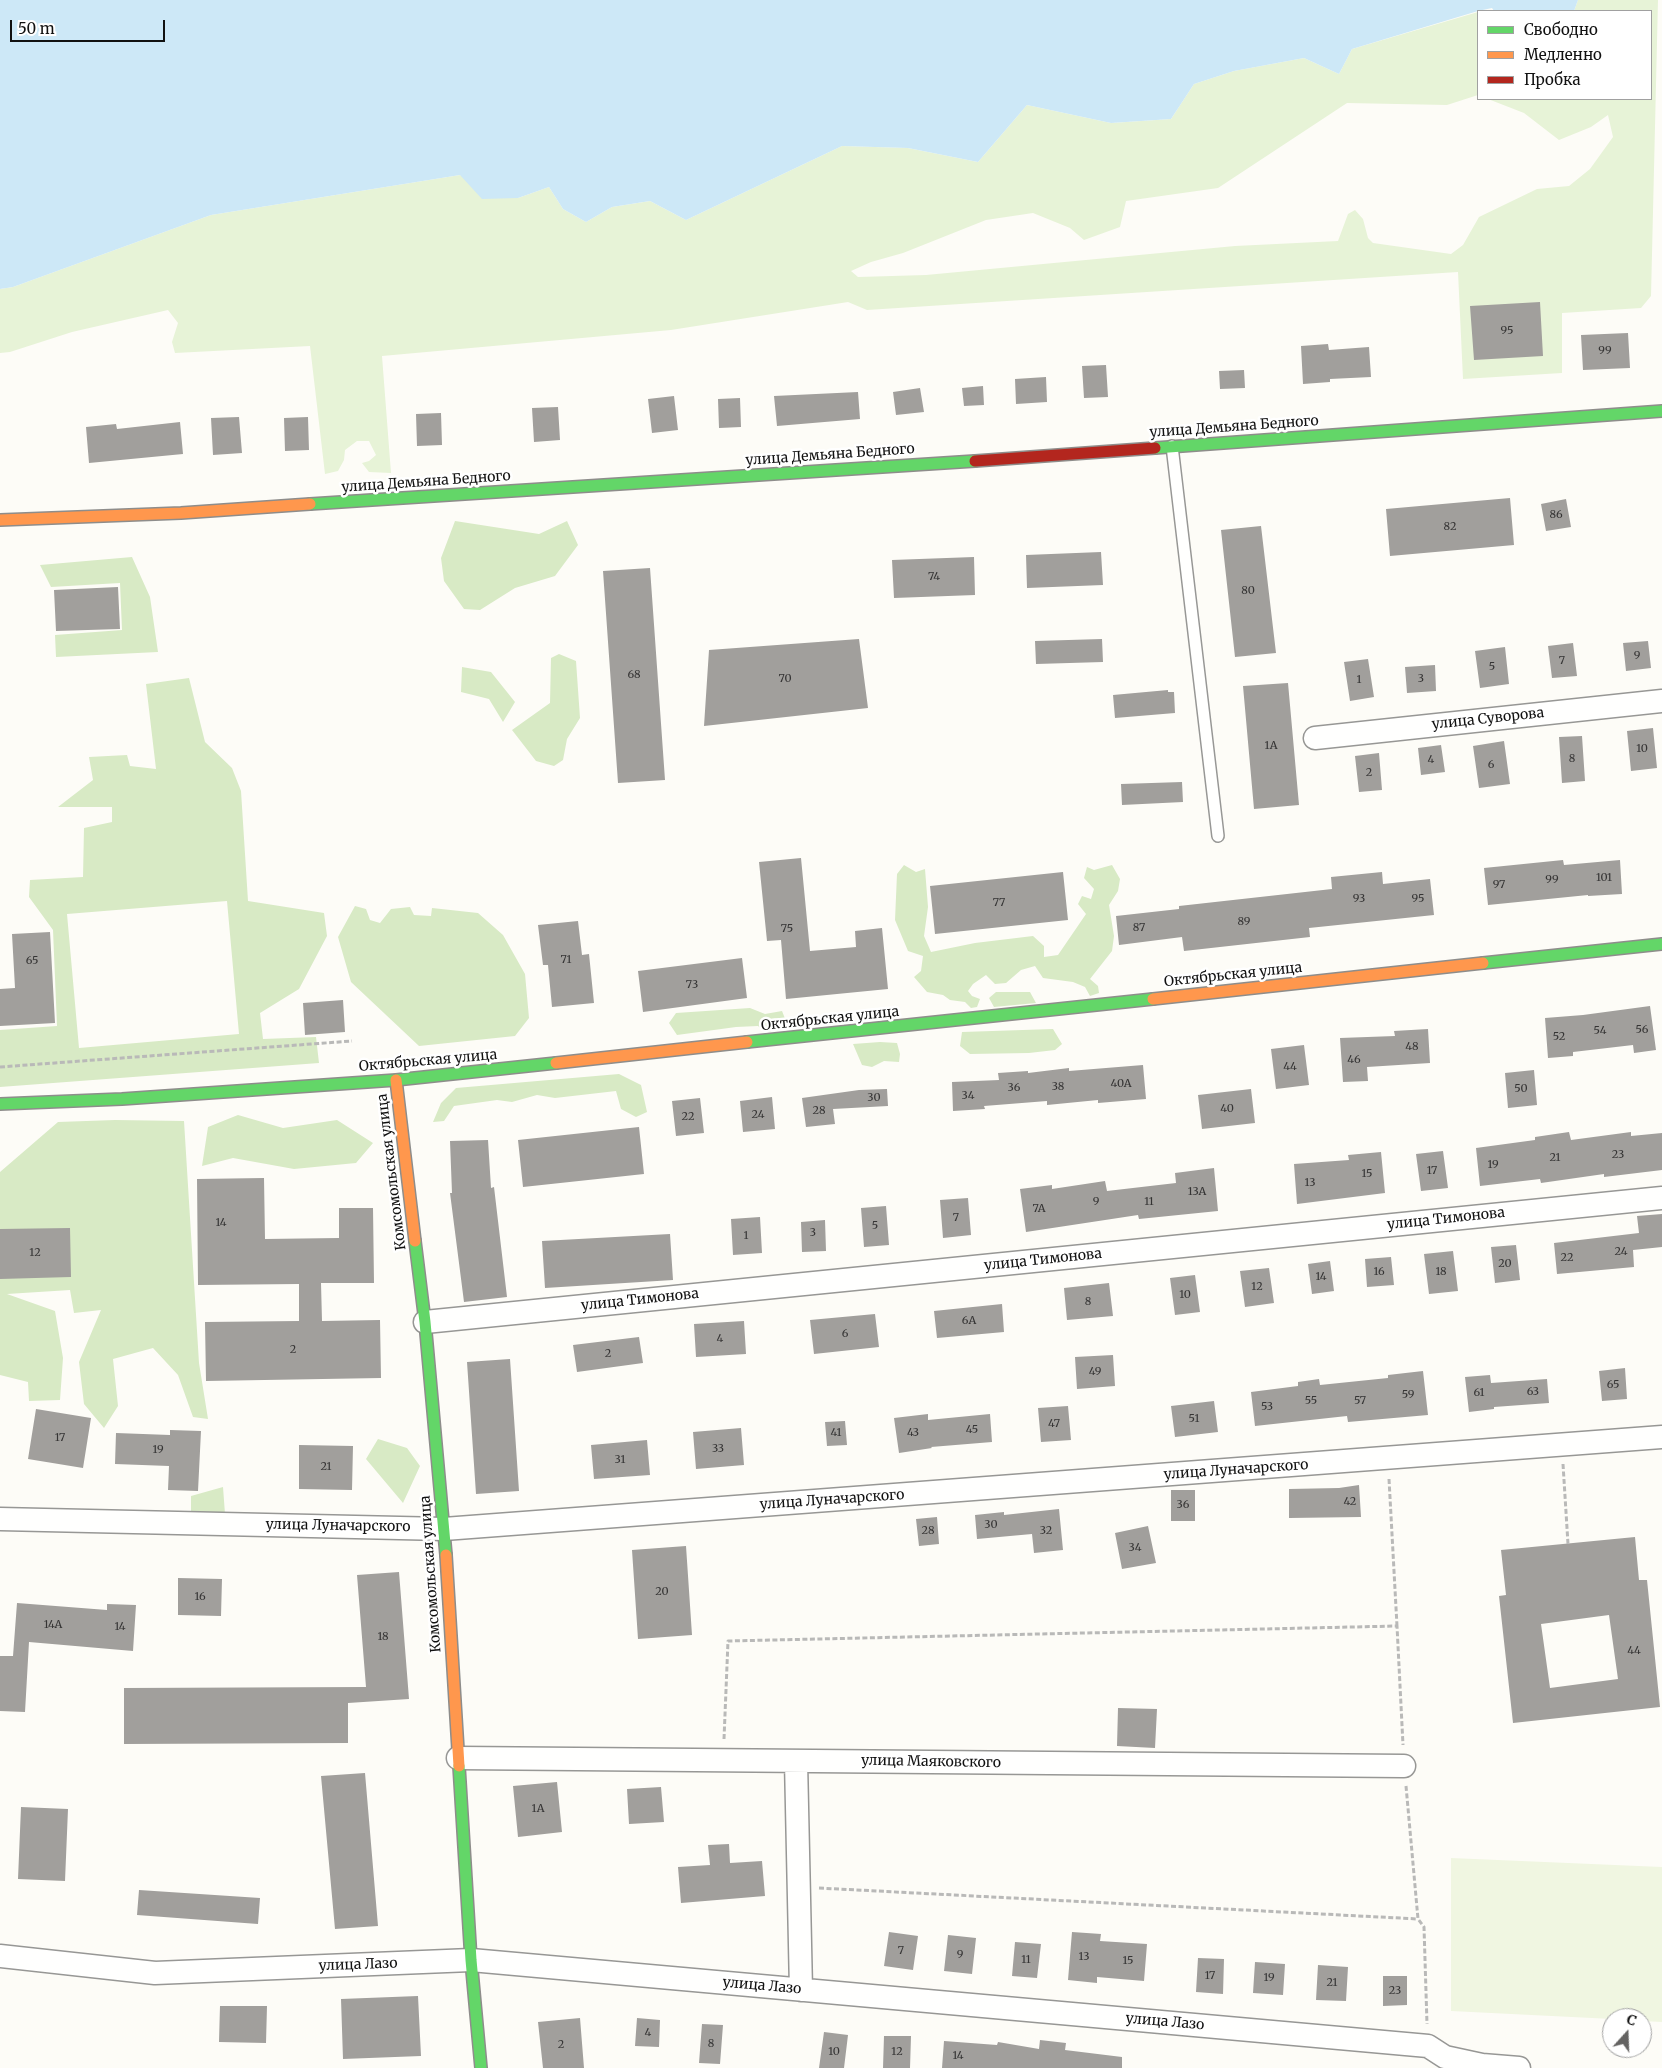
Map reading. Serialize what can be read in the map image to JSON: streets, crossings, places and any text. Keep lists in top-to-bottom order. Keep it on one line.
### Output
{"streets":{"street":["улица Демьяна Бедного","улица Суворова","Октябрьская улица","Комсомольская улица","улица Тимонова","улица Луначарского","улица Маяковского","улица Лазо"]},"crossings":[["Октябрьская улица","Комсомольская улица"],["Комсомольская улица","улица Тимонова"],["Комсомольская улица","улица Луначарского"],["Комсомольская улица","улица Маяковского"],["Комсомольская улица","улица Лазо"]],"house_numbers":["95","99","86","82","74","80","9","7","5","68","70","3","1","1А","10","8","4","6","2","101","99","97","93","95","77","89","87","75","71","65","73","56","54","52","48","46","44","40А","38","36","50","34","30","40","28","24","22","23","21","19","17","15","13","13А","9","11","7А","7","14","5","3","1","24","12","22","20","16","18","14","12","10","8","6А","6","4","2","2","49","65","63","61","59","55","57","53","51","47","45","41","43","17","33","19","31","21","42","36","30","28","32","34","20","16","14А","14","18","44","1А","7","9","13","11","15","17","19","21","23","4","8","2","10","12","14"],"legend":["Свободно","Медленно","Пробка"],"scale_bar":"50 m","north":"top"}
